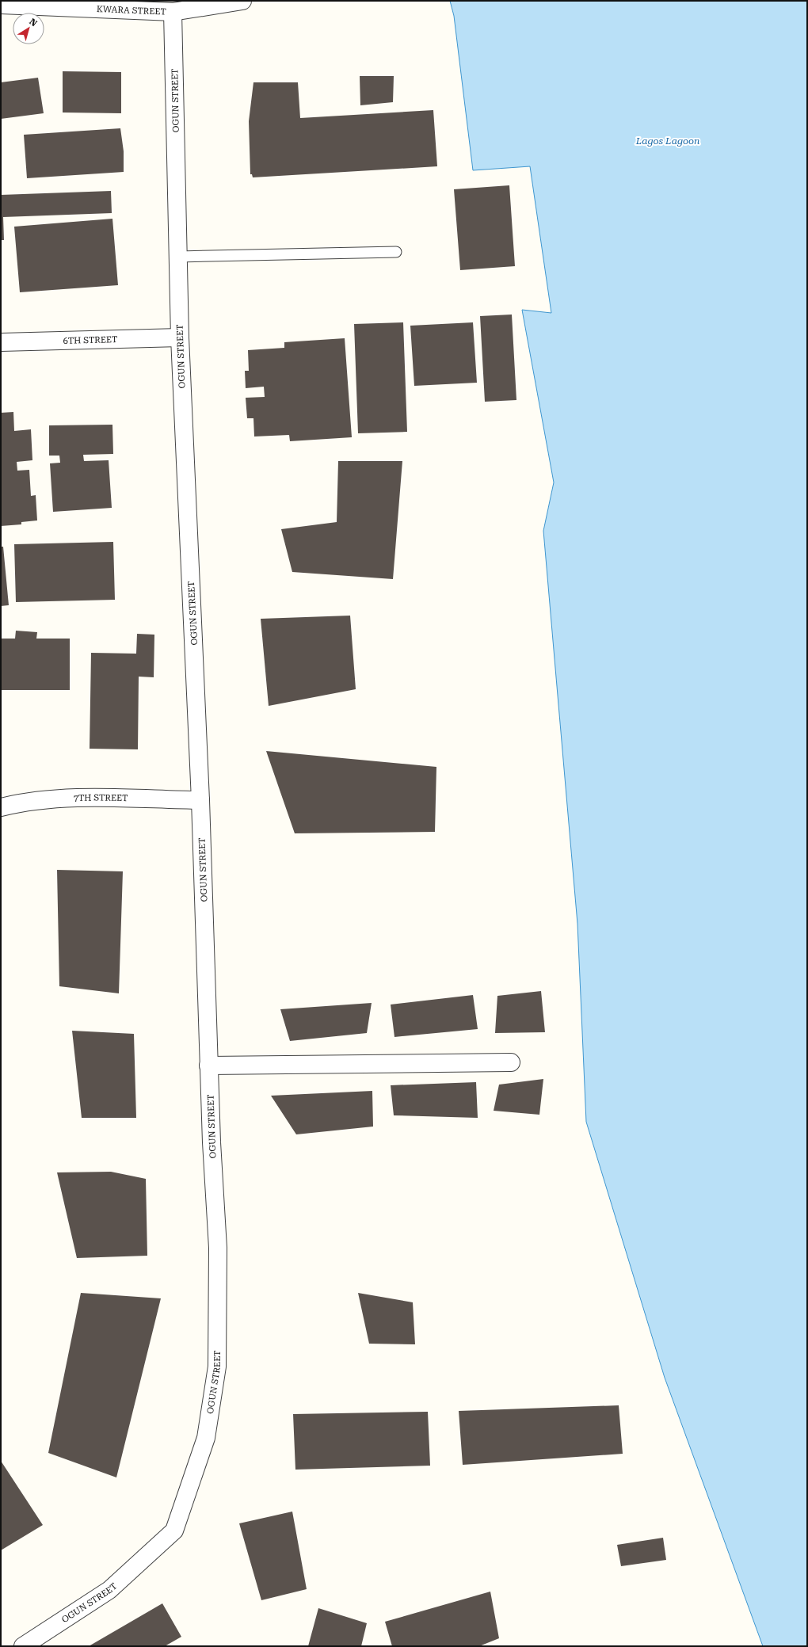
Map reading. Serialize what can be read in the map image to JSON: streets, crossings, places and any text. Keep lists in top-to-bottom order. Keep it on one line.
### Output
{"streets":{"street":["KWARA STREET","OGUN STREET","6TH STREET","7TH STREET"]},"crossings":[["KWARA STREET","OGUN STREET"],["OGUN STREET","6TH STREET"],["OGUN STREET","7TH STREET"]],"water":["Lagos Lagoon"],"north":"top right"}
